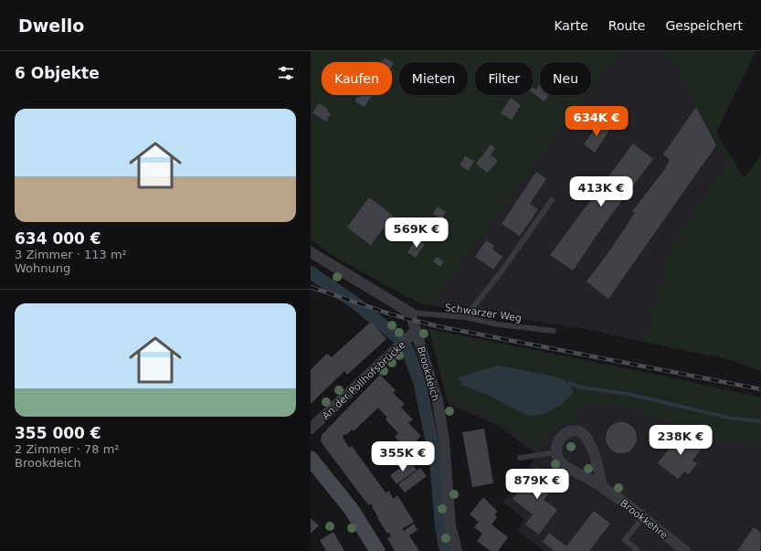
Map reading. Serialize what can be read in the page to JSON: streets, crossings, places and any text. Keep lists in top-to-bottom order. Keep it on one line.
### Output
{"streets":{"street":["Brookdeich","An der Pollhofsbrücke","Brookkehre"],"lane":["Schwarzer Weg"]},"crossings":[["Schwarzer Weg","Brookdeich"],["Brookdeich","An der Pollhofsbrücke"]],"page":{"header":"Dwello","nav":["Karte","Route","Gespeichert"],"heading":"6 Objekte","chip":["Kaufen","Mieten","Filter","Neu"],"list":[{"name":"634 000 €","note":"3 Zimmer · 113 m² · Wohnung"},{"name":"355 000 €","note":"2 Zimmer · 78 m² · Brookdeich"}],"price":["634K €","413K €","569K €","238K €","355K €","879K €"]}}
